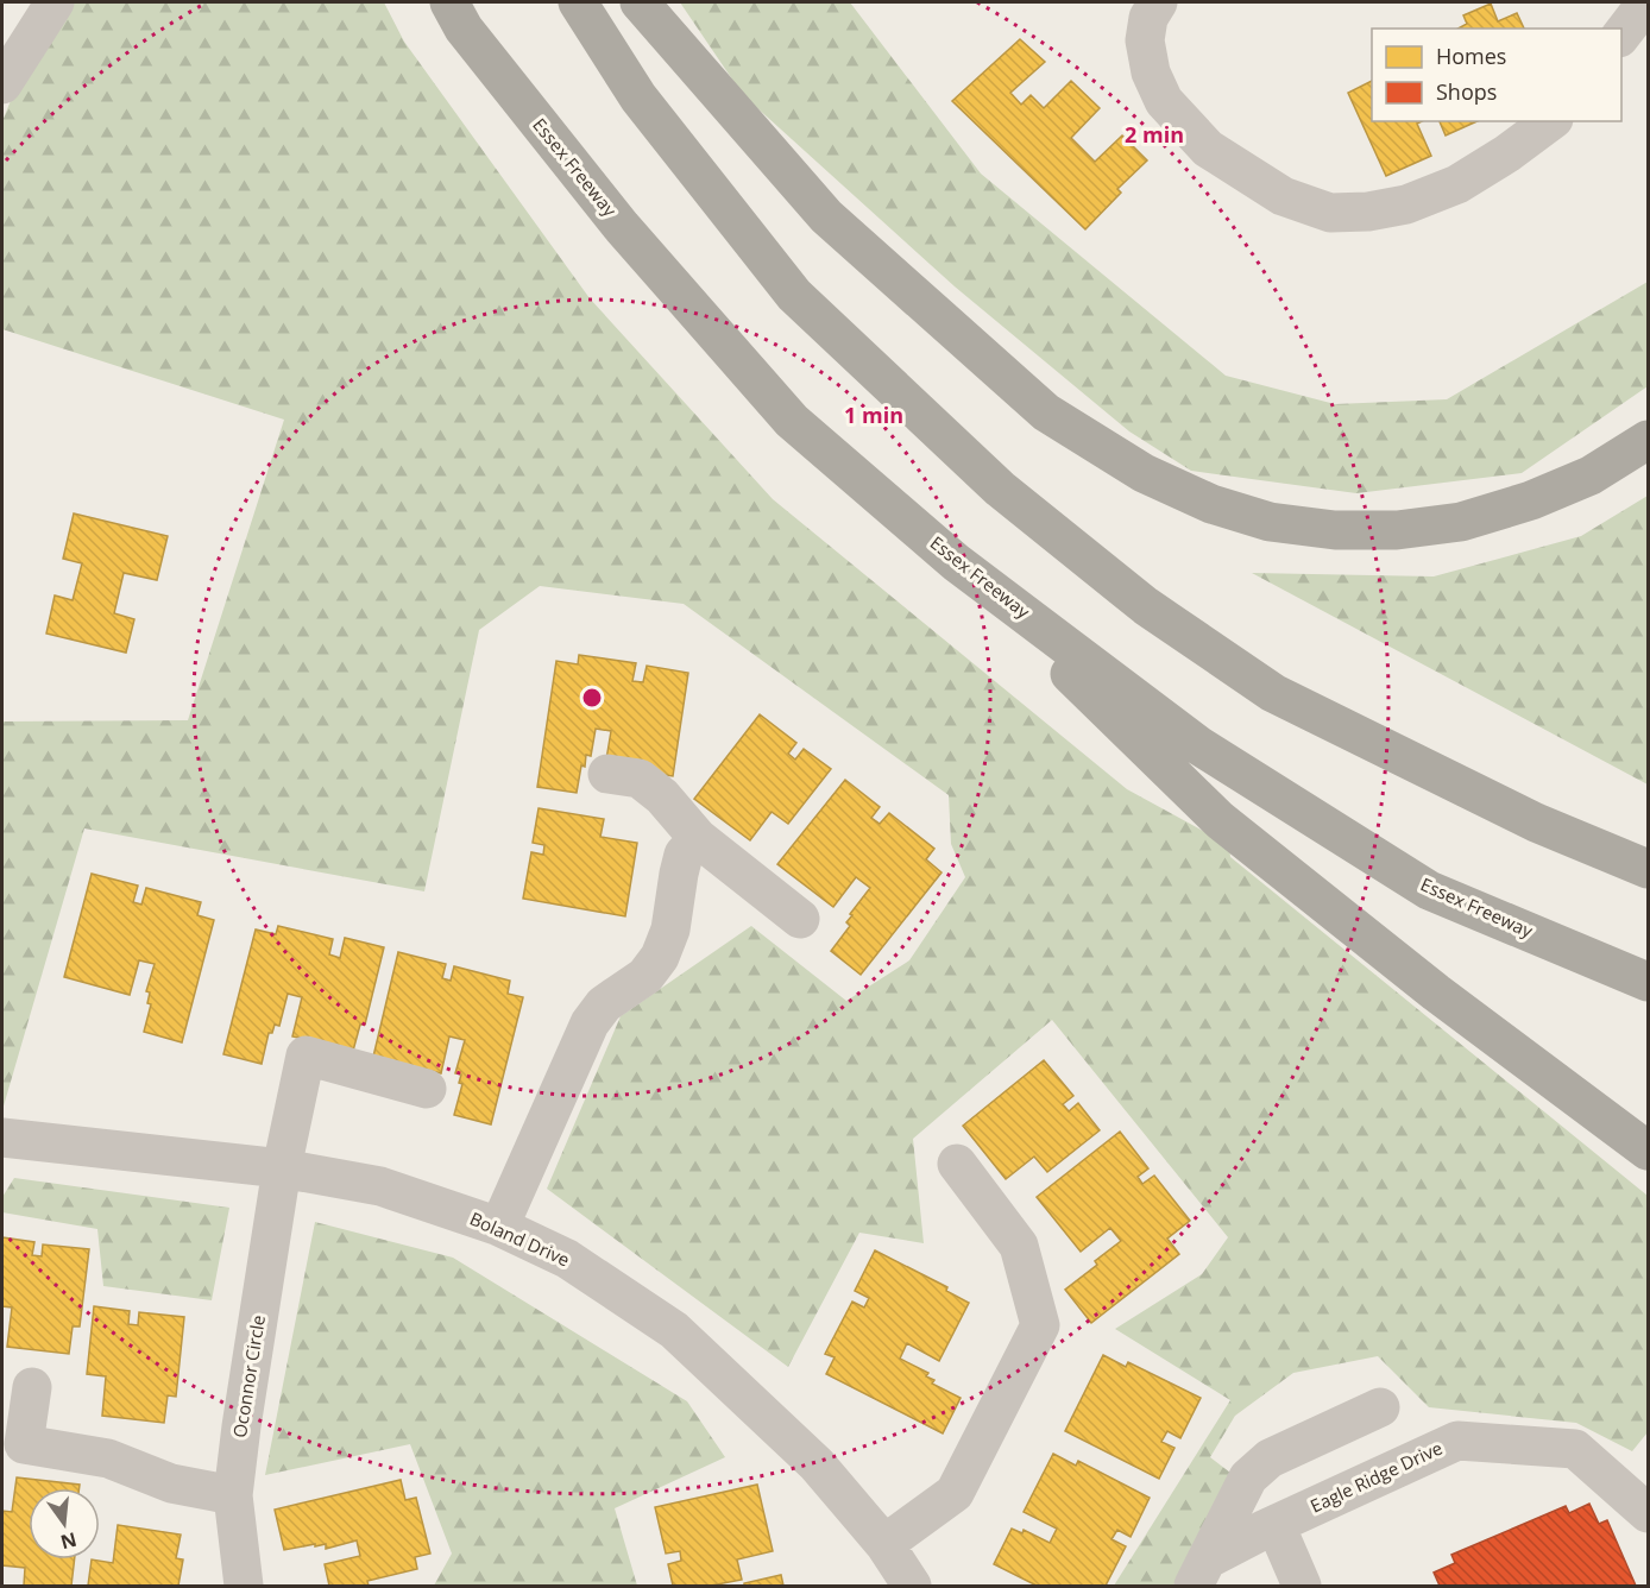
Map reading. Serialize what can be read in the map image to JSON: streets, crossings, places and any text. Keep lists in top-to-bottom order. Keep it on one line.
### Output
{"streets":{"highway":["Essex Freeway"],"street":["Boland Drive","Oconnor Circle","Eagle Ridge Drive"]},"crossings":[["Boland Drive","Oconnor Circle"]],"legend":["Homes","Shops"],"north":"bottom","rings":["2 min","1 min"]}
